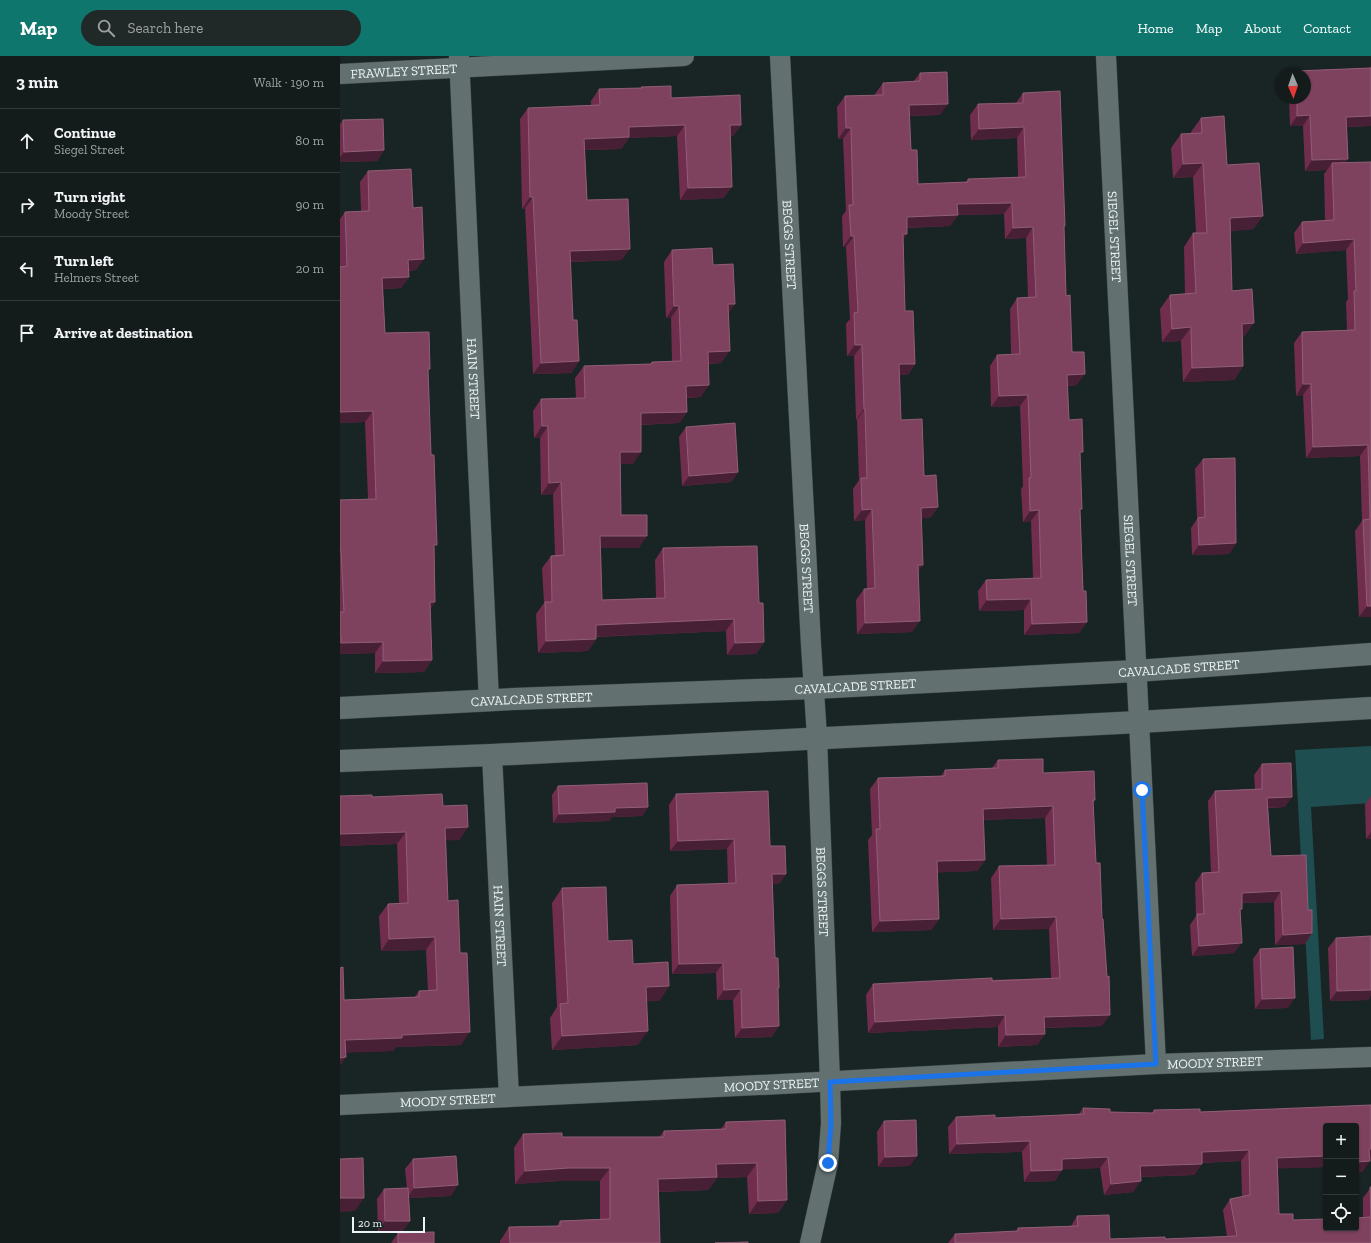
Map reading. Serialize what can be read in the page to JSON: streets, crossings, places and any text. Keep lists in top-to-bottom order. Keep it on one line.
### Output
{"streets":{"main road":["CAVALCADE STREET"],"street":["FRAWLEY STREET","SIEGEL STREET","BEGGS STREET","HAIN STREET","MOODY STREET"]},"crossings":[["FRAWLEY STREET","HAIN STREET"],["SIEGEL STREET","CAVALCADE STREET"],["SIEGEL STREET","MOODY STREET"],["BEGGS STREET","CAVALCADE STREET"],["BEGGS STREET","MOODY STREET"],["HAIN STREET","CAVALCADE STREET"],["HAIN STREET","MOODY STREET"]],"scale_bar":"20 m","north":"bottom","page":{"header":"Map","search":"Search here","nav":["Home","Map","About","Contact"],"heading":["3 min","Walk · 190 m"],"list":[["Continue","Siegel Street","80 m"],["Turn right","Moody Street","90 m"],["Turn left","Helmers Street","20 m"],"Arrive at destination"],"map_buttons":["+","−"],"scale":"20 m"}}
